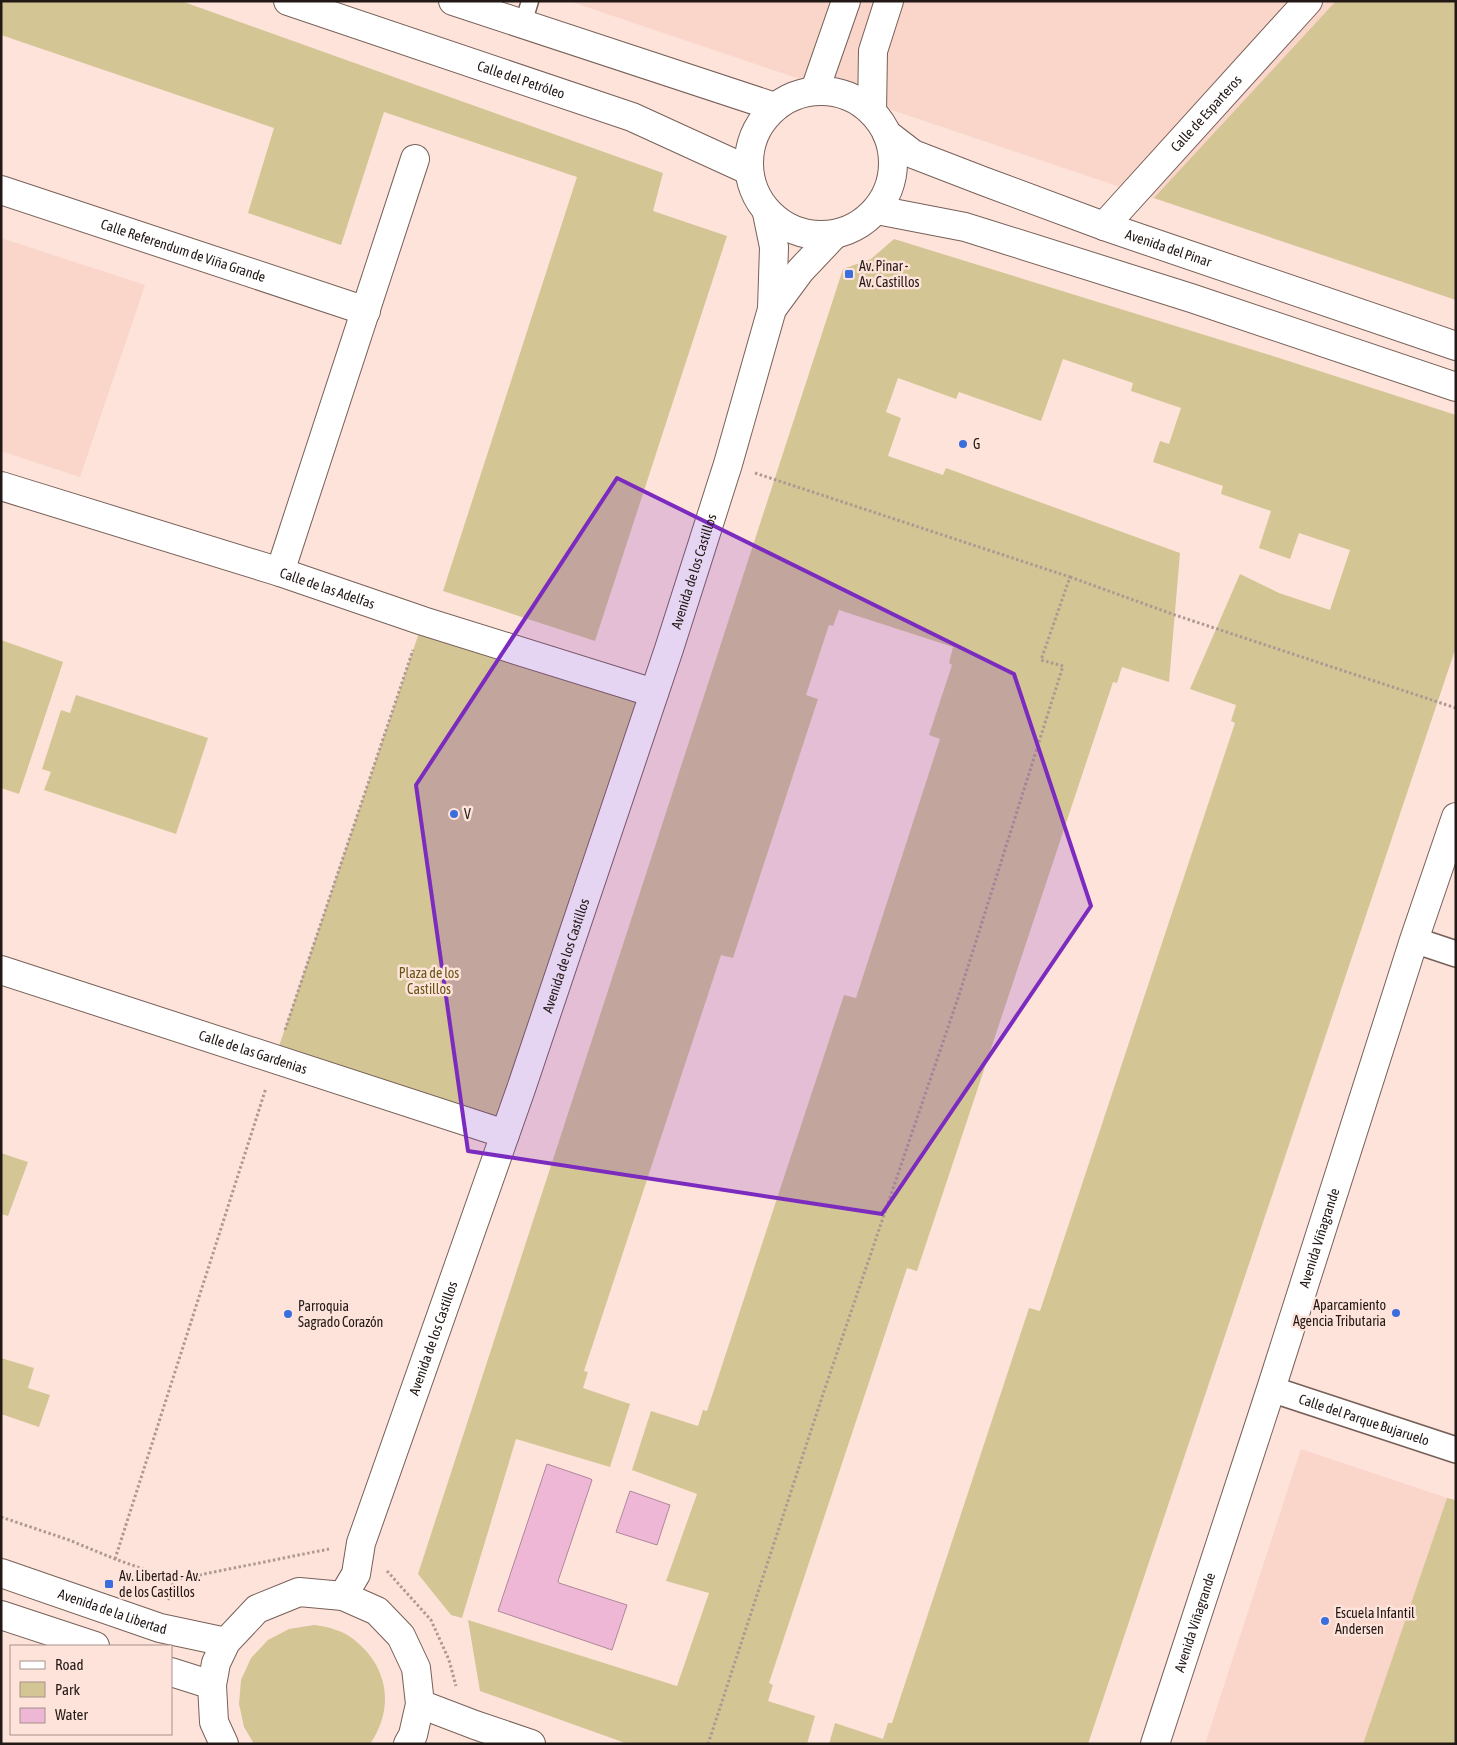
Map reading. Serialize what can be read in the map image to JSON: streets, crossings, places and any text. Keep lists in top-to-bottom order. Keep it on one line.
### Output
{"streets":{"street":["Calle del Petróleo","Calle de Esparteros","Avenida del Pinar","Calle Referendum de Viña Grande","Avenida de los Castillos","Calle de las Adelfas","Calle de las Gardenias","Avenida Viñagrande","Calle del Parque Bujaruelo","Avenida de la Libertad"]},"crossings":[["Calle del Petróleo","Avenida del Pinar"],["Calle del Petróleo","Avenida de los Castillos"],["Calle de Esparteros","Avenida del Pinar"],["Avenida del Pinar","Avenida de los Castillos"],["Avenida de los Castillos","Calle de las Adelfas"],["Avenida de los Castillos","Calle de las Gardenias"],["Avenida Viñagrande","Calle del Parque Bujaruelo"]],"parks":["Plaza de los Castillos"],"places":{"transit":["Av. Pinar - Av. Castillos","Av. Libertad - Av. de los Castillos"],"other":["G","V","Aparcamiento Agencia Tributaria","Parroquia Sagrado Corazón","Escuela Infantil Andersen"]},"legend":["Road","Park","Water"]}
